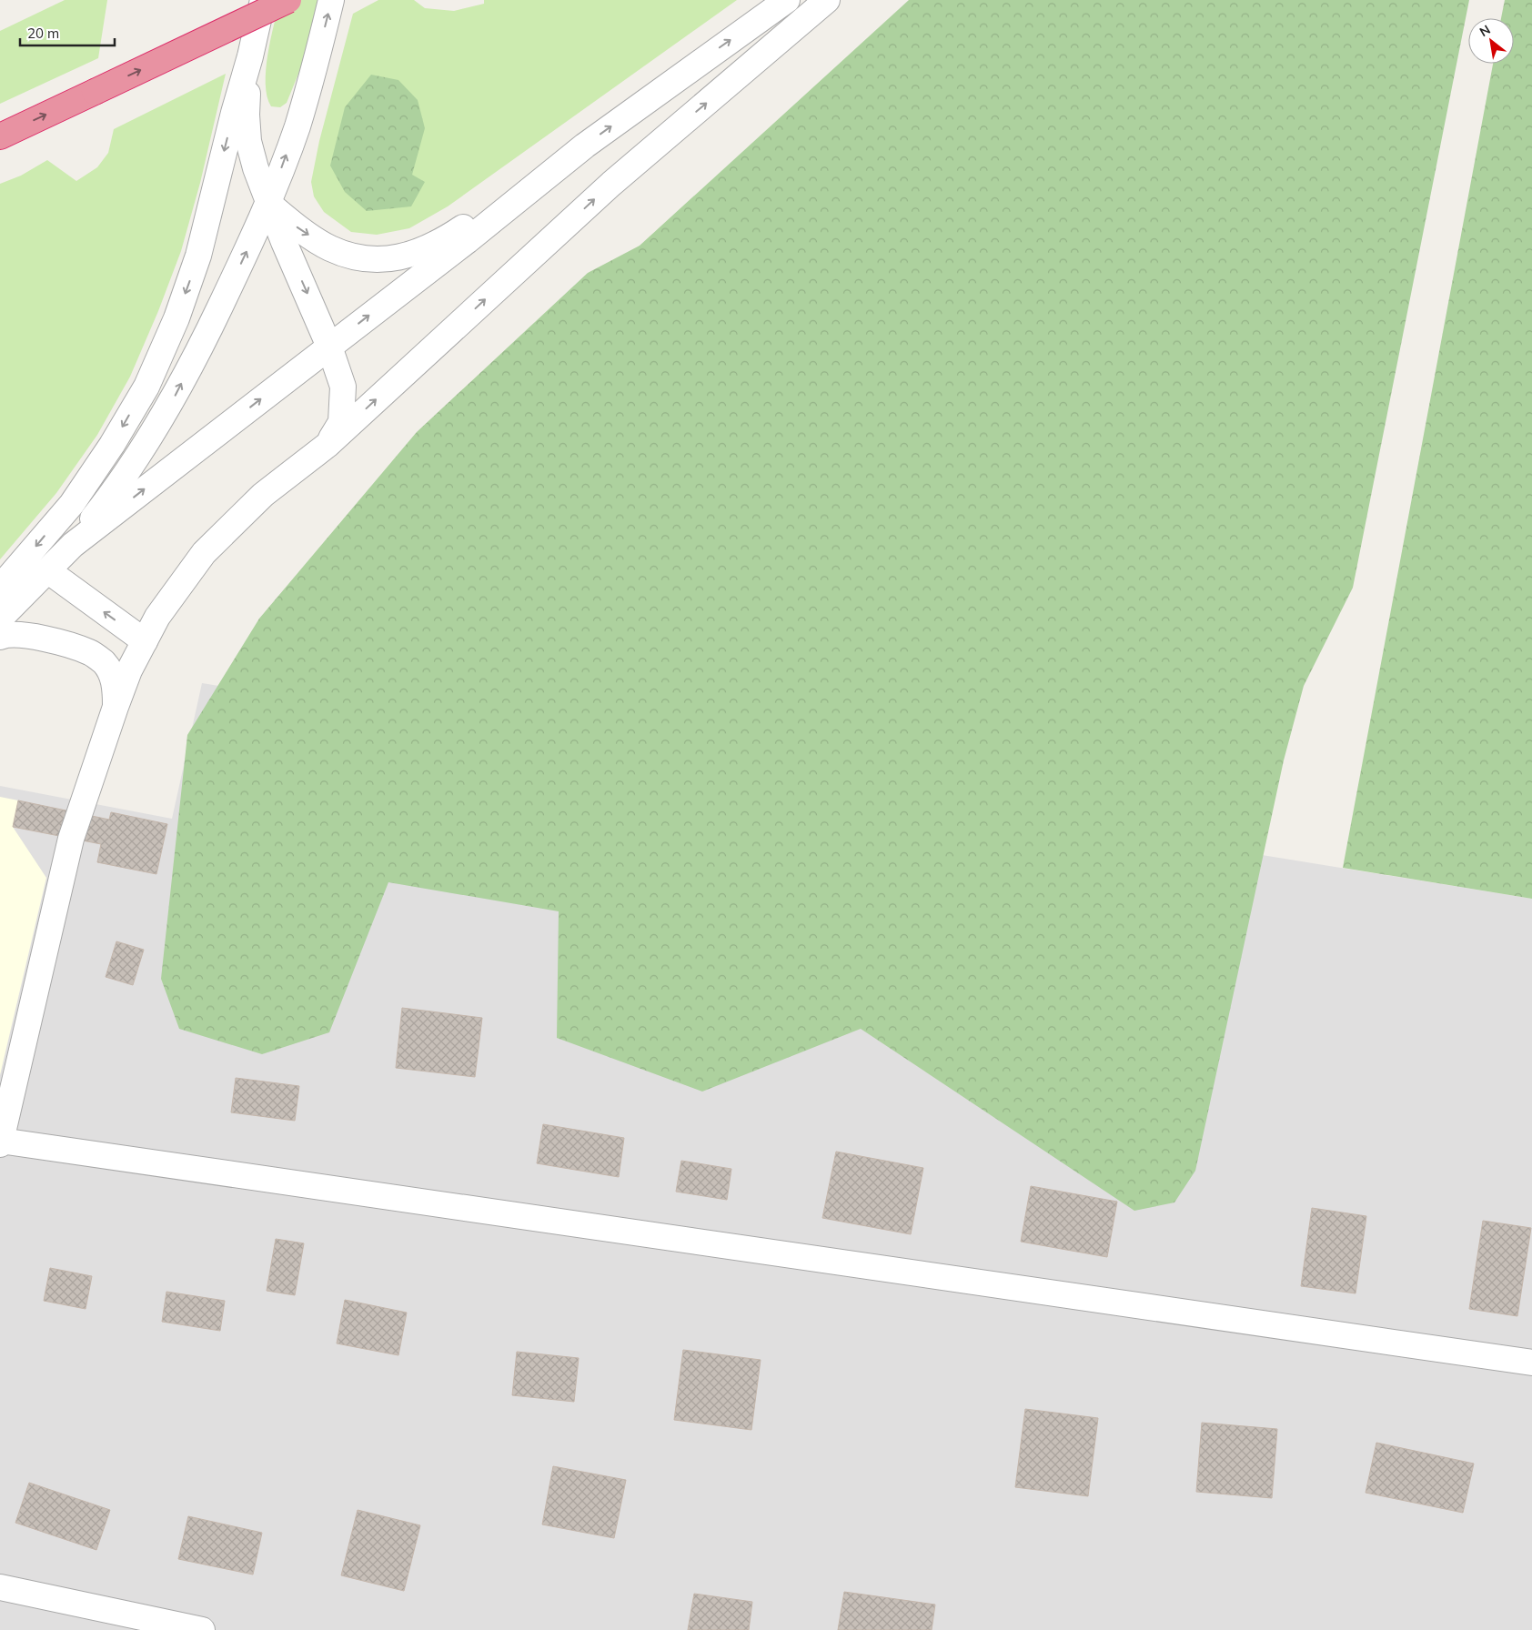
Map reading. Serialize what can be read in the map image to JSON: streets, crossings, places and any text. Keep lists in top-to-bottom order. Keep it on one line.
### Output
{"scale_bar":"20 m","north":"top left"}
